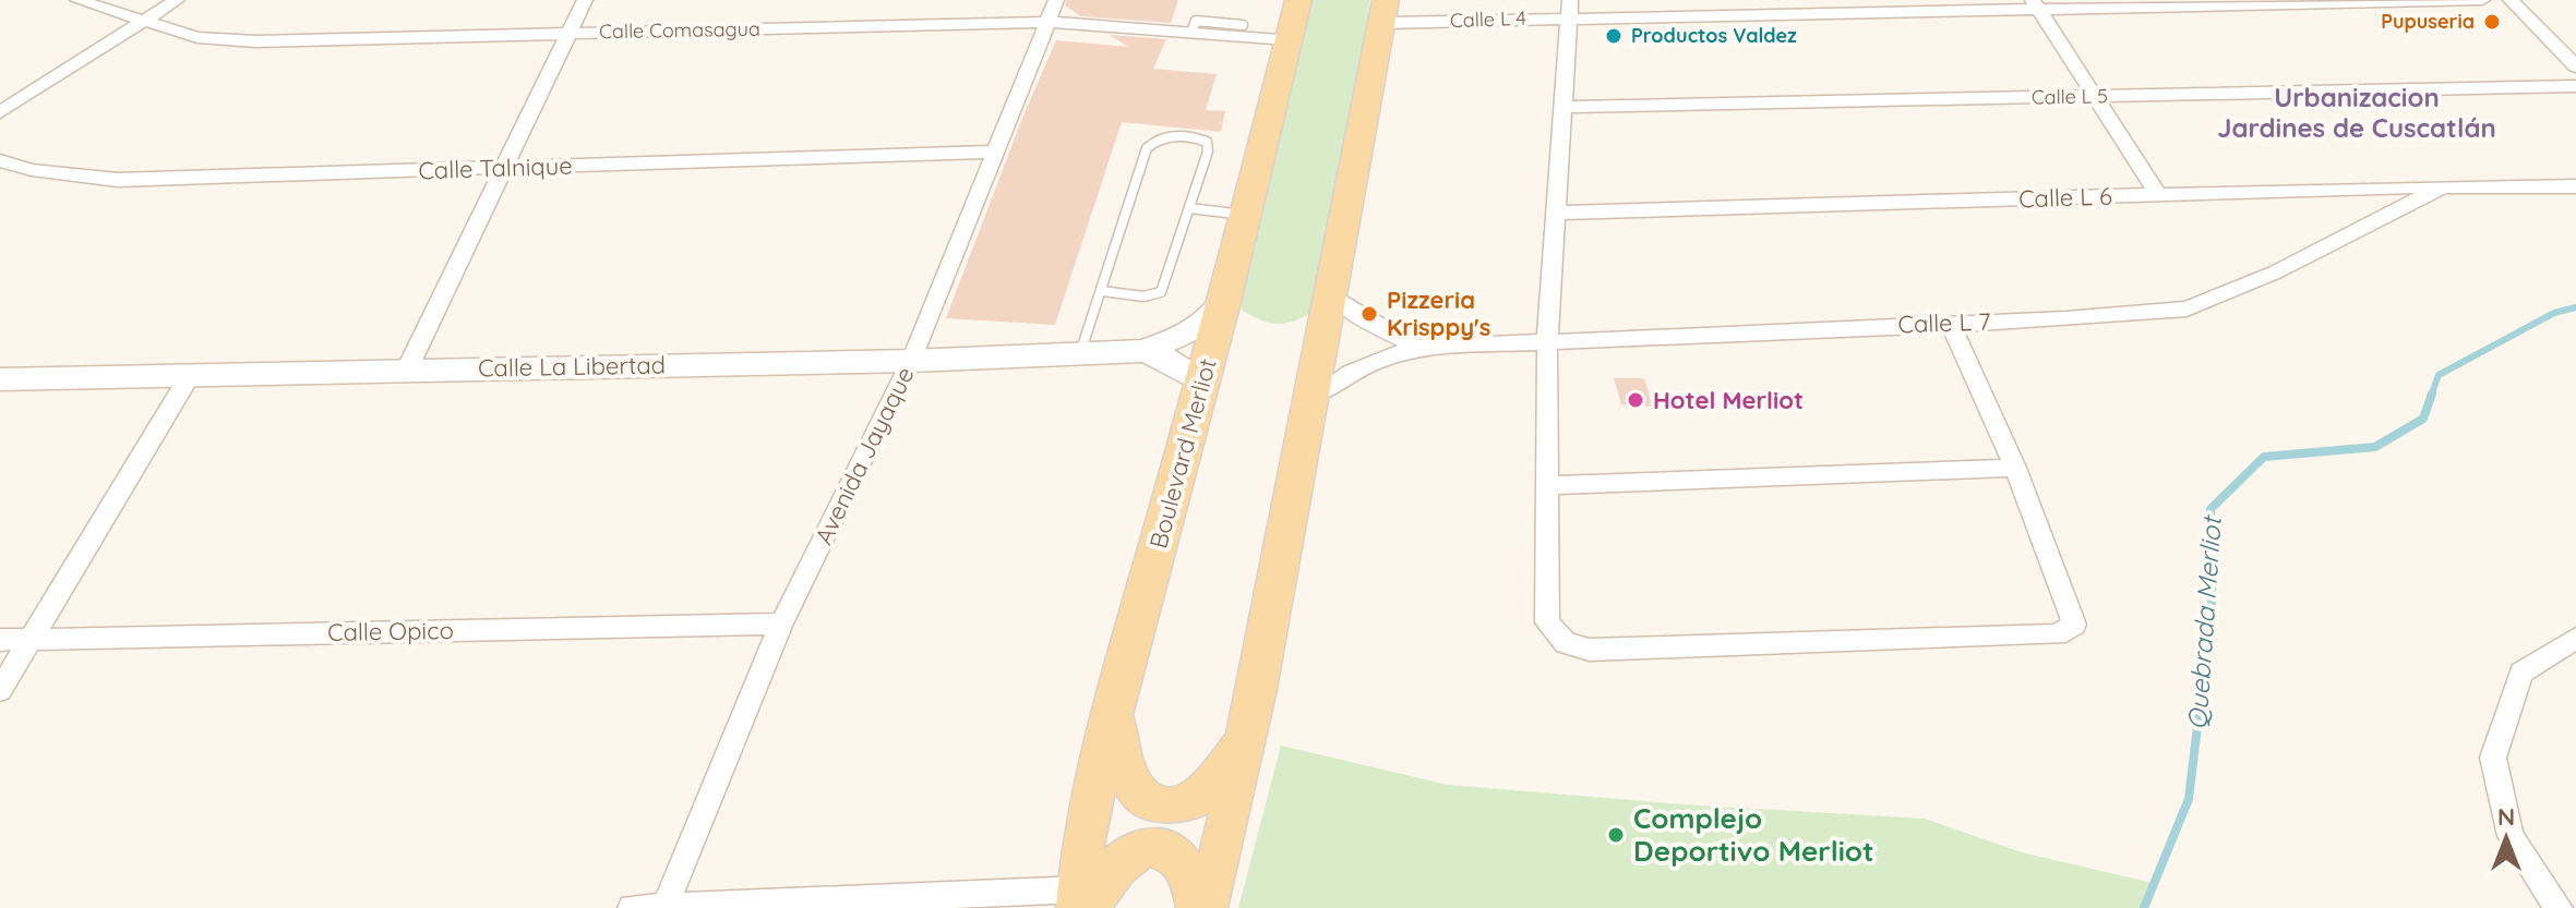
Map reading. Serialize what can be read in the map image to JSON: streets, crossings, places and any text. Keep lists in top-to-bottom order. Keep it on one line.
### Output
{"streets":{"main road":["Boulevard Merliot"],"street":["Calle L 4","Calle Comasagua","Calle L 5","Calle Talnique","Calle L 6","Calle L 7","Calle La Libertad","Avenida Jayaque","Calle Opico"]},"crossings":[["Calle Comasagua","Boulevard Merliot"],["Calle Comasagua","Avenida Jayaque"],["Calle Talnique","Avenida Jayaque"],["Calle L 6","Calle L 7"],["Calle La Libertad","Boulevard Merliot"],["Calle La Libertad","Avenida Jayaque"],["Avenida Jayaque","Calle Opico"]],"districts":["Urbanizacion Jardines de Cuscatlán"],"water":["Quebrada Merliot"],"places":["Pupuseria","Productos Valdez","Pizzeria Krisppy's","Hotel Merliot","Complejo Deportivo Merliot"],"north":"top"}
